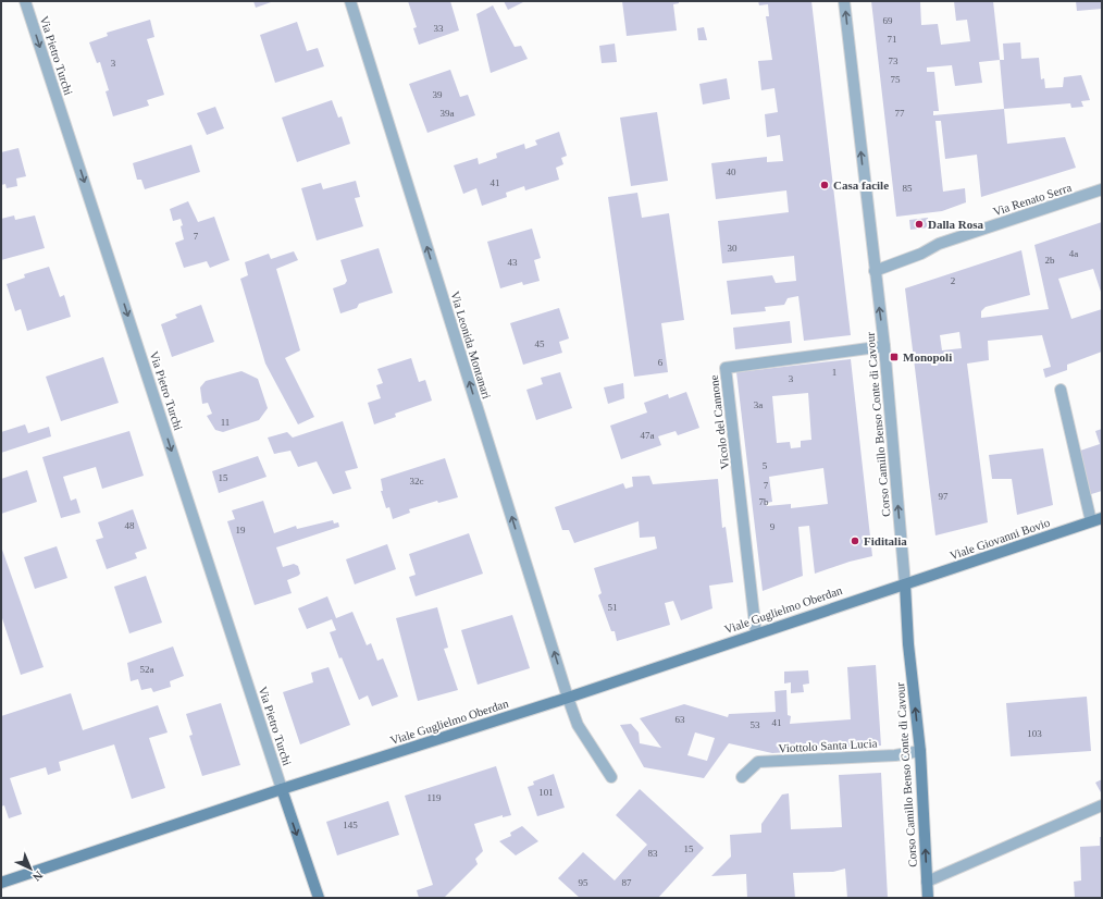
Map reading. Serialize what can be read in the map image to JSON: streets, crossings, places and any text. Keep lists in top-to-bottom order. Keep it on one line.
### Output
{"streets":{"main road":["Corso Camillo Benso Conte di Cavour","Viale Giovanni Bovio","Viale Guglielmo Oberdan"],"street":["Via Pietro Turchi","Via Renato Serra","Via Leonida Montanari","Vicolo del Cannone","Viottolo Santa Lucia"]},"crossings":[["Via Pietro Turchi","Viale Guglielmo Oberdan"],["Via Renato Serra","Corso Camillo Benso Conte di Cavour"],["Via Leonida Montanari","Viale Guglielmo Oberdan"],["Vicolo del Cannone","Corso Camillo Benso Conte di Cavour"],["Vicolo del Cannone","Viale Guglielmo Oberdan"],["Corso Camillo Benso Conte di Cavour","Viale Giovanni Bovio"],["Corso Camillo Benso Conte di Cavour","Viale Guglielmo Oberdan"],["Corso Camillo Benso Conte di Cavour","Viottolo Santa Lucia"],["Viale Giovanni Bovio","Viale Guglielmo Oberdan"]],"one_way":["Via Pietro Turchi","Via Leonida Montanari","Corso Camillo Benso Conte di Cavour"],"places":{"other":["Casa facile","Dalla Rosa","Fiditalia"],"transit":["Monopoli"]},"house_numbers":["69","33","71","73","3","75","39","39a","77","40","41","85","7","30","4a","2b","43","2","45","6","1","3","3a","11","47a","5","15","32c","7","97","7b","48","9","19","51","52a","63","41","53","103","101","119","145","15","83","95","87"],"north":"bottom right"}
